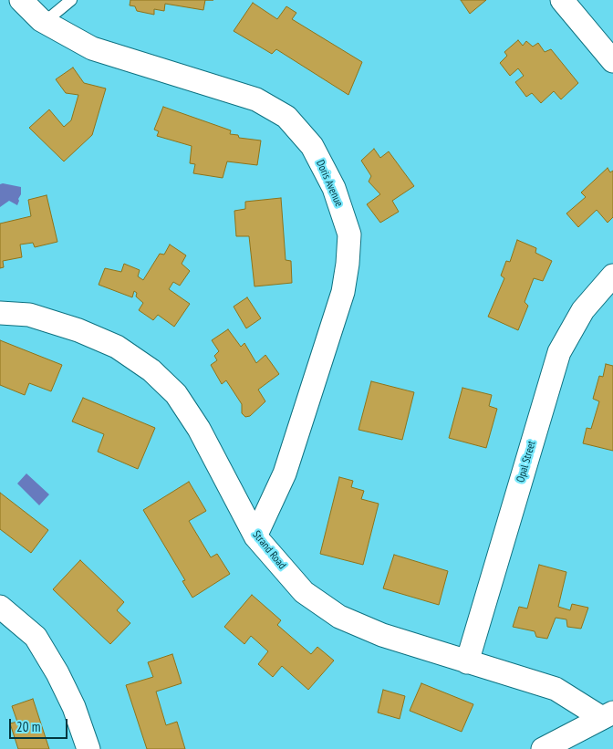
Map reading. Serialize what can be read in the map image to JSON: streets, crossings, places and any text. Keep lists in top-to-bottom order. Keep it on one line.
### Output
{"streets":{"street":["Doris Avenue","Opal Street","Strand Road"]},"crossings":[["Doris Avenue","Strand Road"],["Opal Street","Strand Road"]],"scale_bar":"20 m"}
